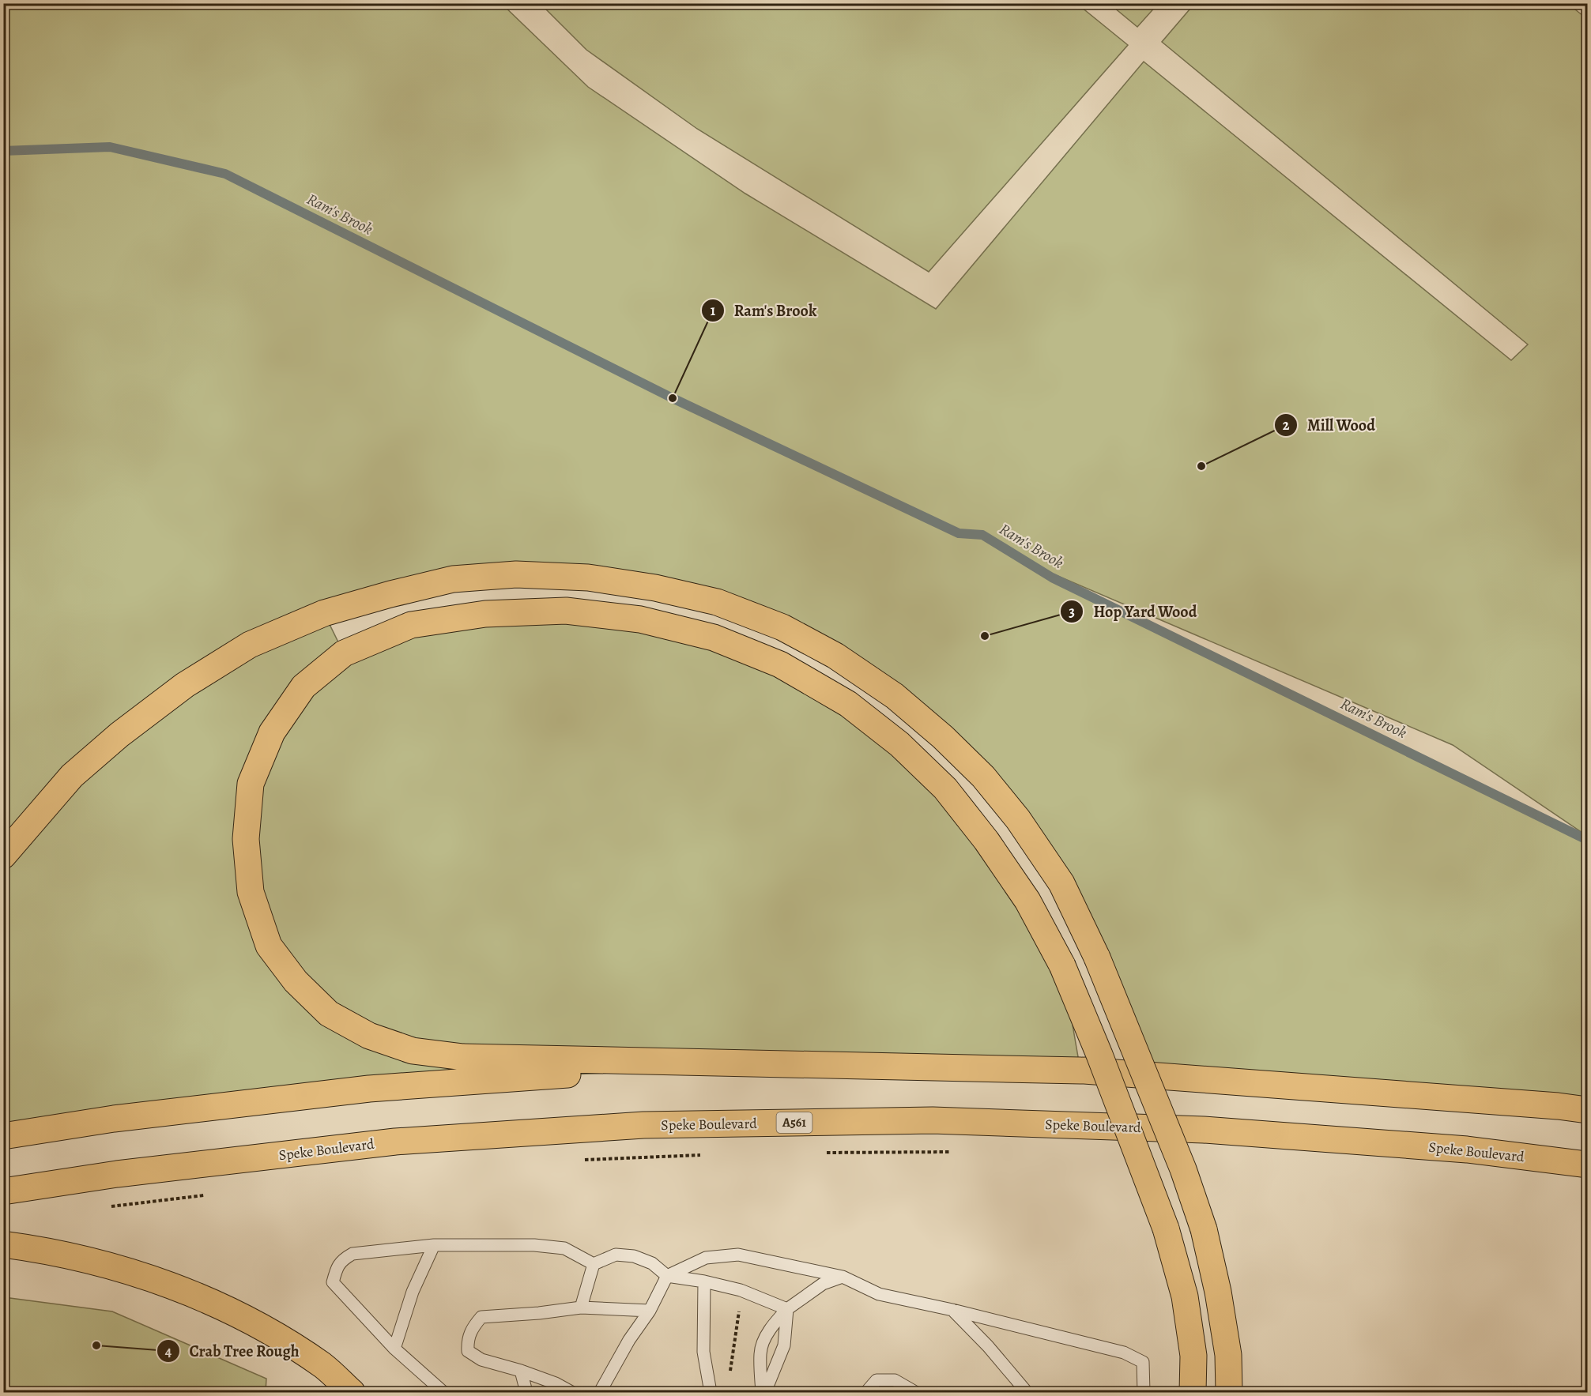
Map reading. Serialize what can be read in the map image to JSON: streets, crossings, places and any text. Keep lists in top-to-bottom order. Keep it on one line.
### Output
{"streets":{"highway":["A561","Speke Boulevard"]},"water":["Ram's Brook"],"places":["Ram's Brook","Mill Wood","Hop Yard Wood","Crab Tree Rough"]}
